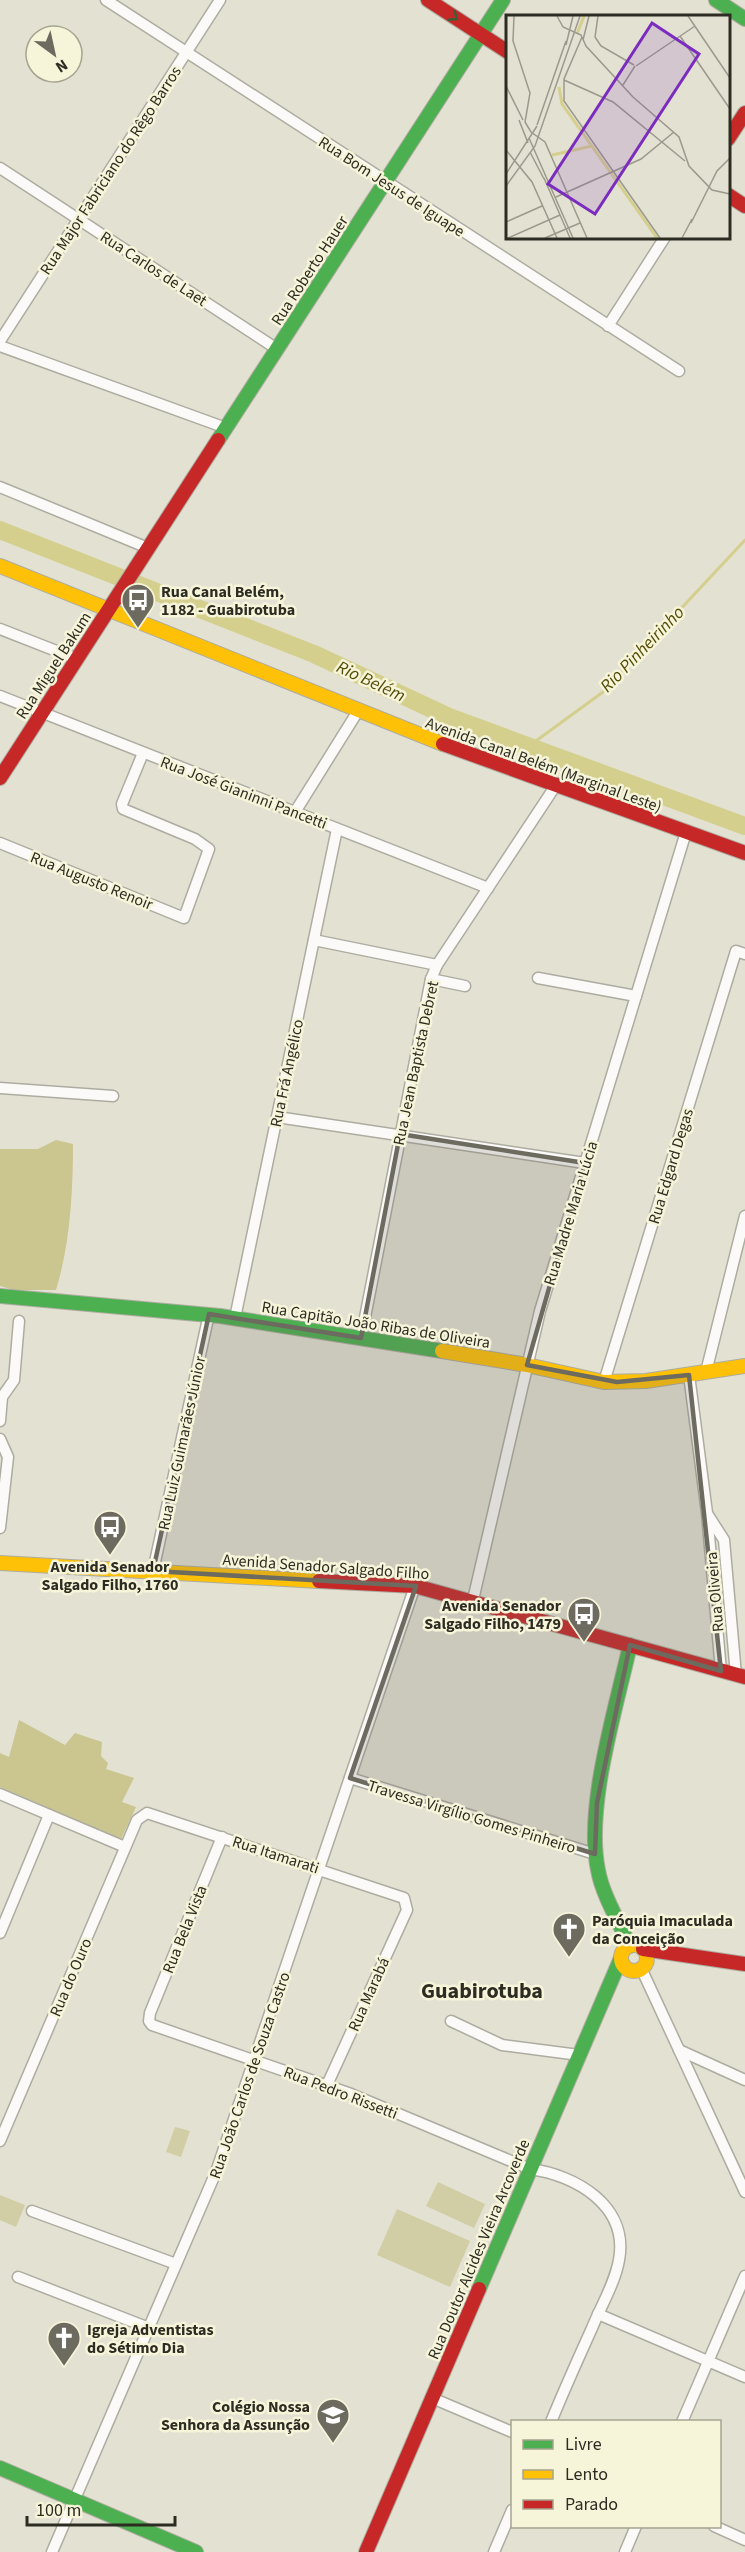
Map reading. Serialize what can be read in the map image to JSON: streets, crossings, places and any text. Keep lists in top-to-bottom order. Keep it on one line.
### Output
{"streets":{"street":["Rua Major Fabriciano do Rêgo Barros","Rua Bom Jesus de Iguape","Rua Carlos de Laet","Rua Roberto Hauer","Rua Miguel Bakum","Avenida Canal Belém (Marginal Leste)","Rua José Gianinni Pancetti","Rua Augusto Renoir","Rua Jean Baptista Debret","Rua Frá Angélico","Rua Edgard Degas","Rua Madre Maria Lúcia","Rua Capitão João Ribas de Oliveira","Rua Luiz Guimarães Júnior","Avenida Senador Salgado Filho","Rua Oliveira","Travessa Virgílio Gomes Pinheiro","Rua Itamarati","Rua Bela Vista","Rua do Ouro","Rua Marabá","Rua João Carlos de Souza Castro","Rua Pedro Rissetti","Rua Doutor Alcides Vieira Arcoverde"]},"crossings":[["Rua Major Fabriciano do Rêgo Barros","Rua Bom Jesus de Iguape"],["Rua Major Fabriciano do Rêgo Barros","Rua Carlos de Laet"],["Rua Bom Jesus de Iguape","Rua Roberto Hauer"],["Rua Carlos de Laet","Rua Roberto Hauer"],["Rua Roberto Hauer","Rua Miguel Bakum"],["Rua Miguel Bakum","Avenida Canal Belém (Marginal Leste)"],["Rua Miguel Bakum","Rua José Gianinni Pancetti"],["Avenida Canal Belém (Marginal Leste)","Rua Jean Baptista Debret"],["Avenida Canal Belém (Marginal Leste)","Rua Madre Maria Lúcia"],["Rua José Gianinni Pancetti","Rua Augusto Renoir"],["Rua José Gianinni Pancetti","Rua Jean Baptista Debret"],["Rua José Gianinni Pancetti","Rua Frá Angélico"],["Rua Jean Baptista Debret","Rua Capitão João Ribas de Oliveira"],["Rua Frá Angélico","Rua Capitão João Ribas de Oliveira"],["Rua Edgard Degas","Rua Capitão João Ribas de Oliveira"],["Rua Madre Maria Lúcia","Rua Capitão João Ribas de Oliveira"],["Rua Madre Maria Lúcia","Avenida Senador Salgado Filho"],["Rua Capitão João Ribas de Oliveira","Rua Luiz Guimarães Júnior"],["Rua Capitão João Ribas de Oliveira","Rua Oliveira"],["Rua Luiz Guimarães Júnior","Avenida Senador Salgado Filho"],["Avenida Senador Salgado Filho","Rua Oliveira"],["Avenida Senador Salgado Filho","Rua João Carlos de Souza Castro"],["Travessa Virgílio Gomes Pinheiro","Rua João Carlos de Souza Castro"],["Rua Itamarati","Rua Bela Vista"],["Rua Itamarati","Rua do Ouro"],["Rua Itamarati","Rua Marabá"],["Rua Itamarati","Rua João Carlos de Souza Castro"],["Rua Bela Vista","Rua Pedro Rissetti"],["Rua Marabá","Rua Pedro Rissetti"],["Rua João Carlos de Souza Castro","Rua Pedro Rissetti"],["Rua Pedro Rissetti","Rua Doutor Alcides Vieira Arcoverde"]],"districts":["Guabirotuba"],"water":["Rio Pinheirinho","Rio Belém"],"places":{"bus stop":["Rua Canal Belém, 1182 - Guabirotuba","Avenida Senador Salgado Filho, 1760","Avenida Senador Salgado Filho, 1479"],"church":["Paróquia Imaculada da Conceição","Igreja Adventistas do Sétimo Dia"],"school or university":["Colégio Nossa Senhora da Assunção"]},"legend":["Livre","Lento","Parado"],"scale_bar":"100 m","north":"bottom right"}
